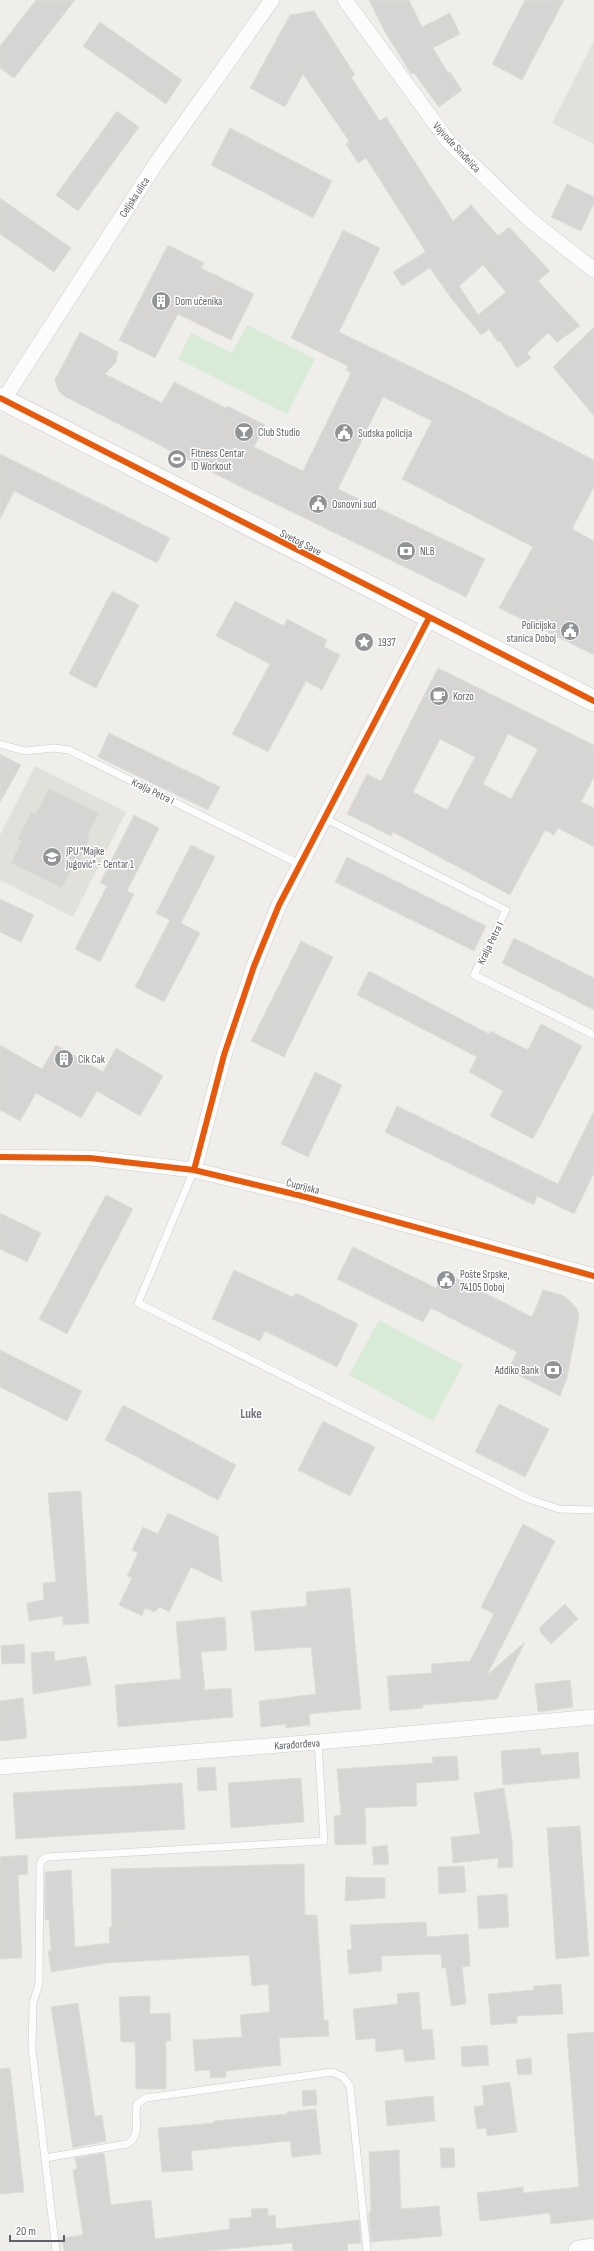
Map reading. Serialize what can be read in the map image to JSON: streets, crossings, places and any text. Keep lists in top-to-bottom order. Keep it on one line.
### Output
{"streets":{"street":["Vojvode Sinđelića","Celjska ulica","Svetog Save","Ćuprijska","Karađorđeva"],"lane":["Kralja Petra I"]},"crossings":[["Celjska ulica","Svetog Save"]],"districts":["Luke"],"places":{"building":["Dom učenika","Cik Cak"],"bar":["Club Studio"],"public building":["Sudska policija","Osnovni sud","Policijska stanica Doboj","Pošte Srpske, 74105 Doboj"],"sports":["Fitness Centar ID Workout"],"bank":["NLB","Addiko Bank"],"place":["1937"],"cafe":["Korzo"],"school or university":["JPU \"Majke Jugović\" - Centar 1"]},"scale_bar":"20 m"}
